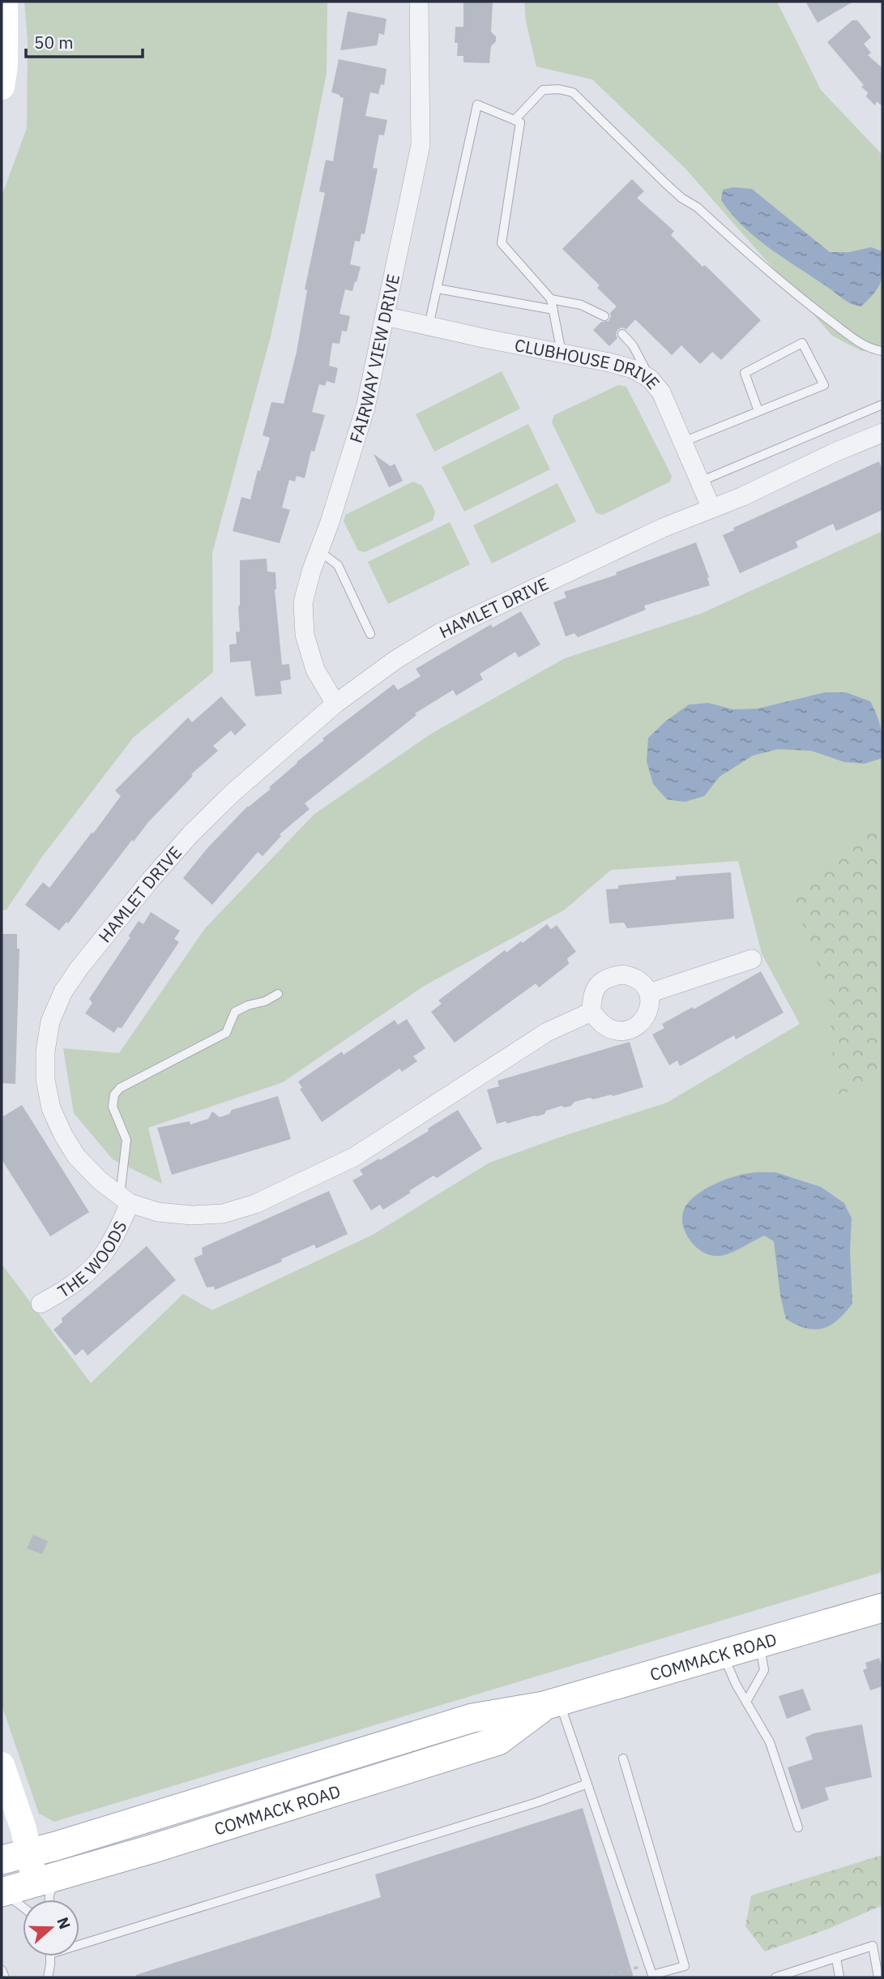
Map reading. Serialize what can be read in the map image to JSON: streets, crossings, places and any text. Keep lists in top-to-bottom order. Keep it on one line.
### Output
{"streets":{"main road":["COMMACK ROAD"],"street":["FAIRWAY VIEW DRIVE","CLUBHOUSE DRIVE","HAMLET DRIVE","THE WOODS"]},"crossings":[["FAIRWAY VIEW DRIVE","CLUBHOUSE DRIVE"],["FAIRWAY VIEW DRIVE","HAMLET DRIVE"],["CLUBHOUSE DRIVE","HAMLET DRIVE"],["HAMLET DRIVE","THE WOODS"]],"scale_bar":"50 m","north":"right"}
